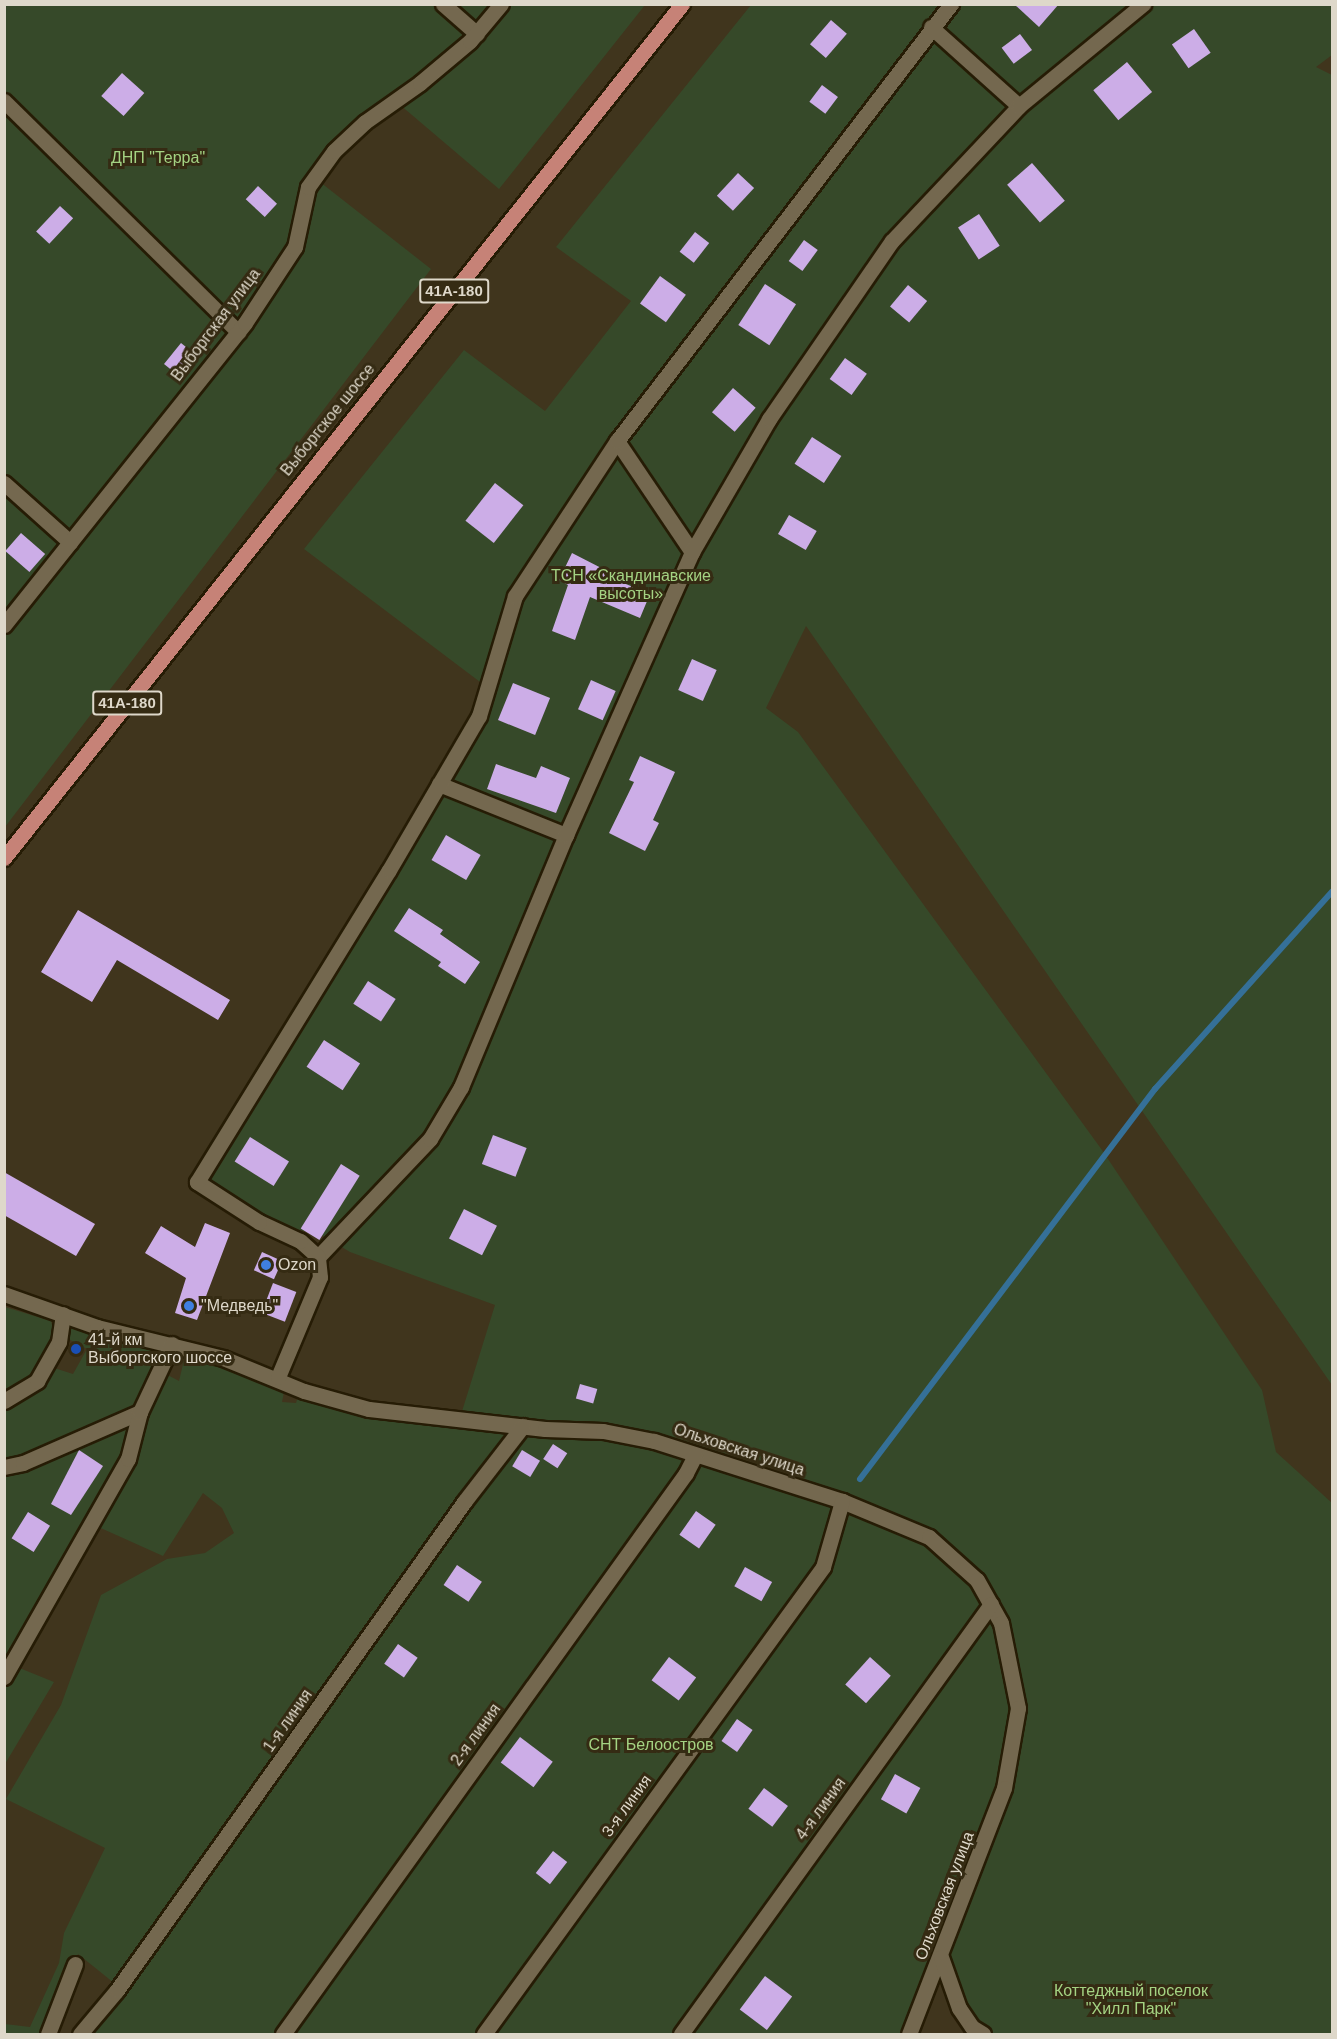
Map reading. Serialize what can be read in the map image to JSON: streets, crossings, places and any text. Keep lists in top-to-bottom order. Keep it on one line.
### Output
{"streets":{"main road":["41А-180","Выборгское шоссе"],"street":["Выборгская улица","Ольховская улица","1-я линия","2-я линия","3-я линия","4-я линия"]},"crossings":[["Ольховская улица","1-я линия"],["Ольховская улица","2-я линия"],["Ольховская улица","3-я линия"],["Ольховская улица","4-я линия"]],"parks":["ДНП \"Терра\"","ТСН «Скандинавские высоты»","СНТ Белоостров","Коттеджный поселок \"Хилл Парк\""],"places":["Ozon","\"Медведь\"","41-й км Выборгского шоссе"]}
